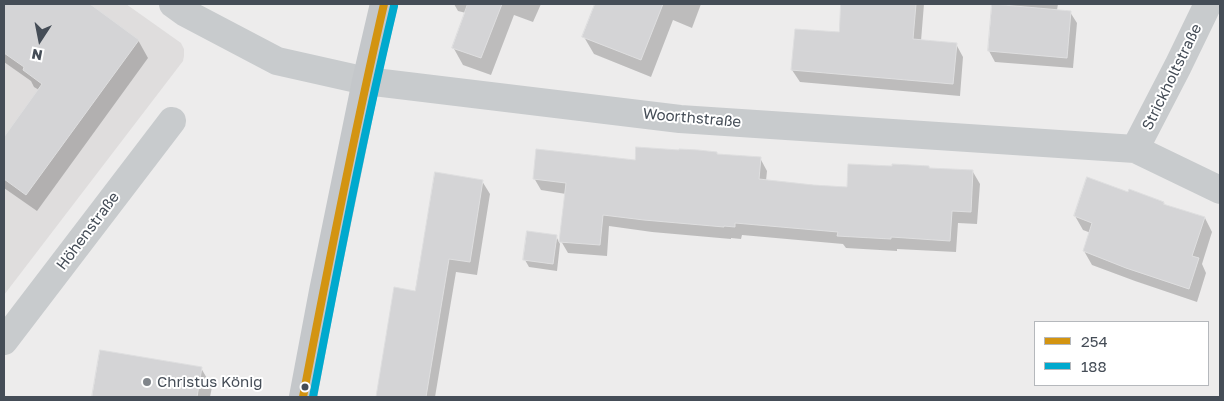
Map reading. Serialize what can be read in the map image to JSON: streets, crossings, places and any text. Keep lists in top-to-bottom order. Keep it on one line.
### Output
{"streets":{"street":["Strickholtstraße","Woorthstraße","Höhenstraße"]},"crossings":[["Strickholtstraße","Woorthstraße"]],"places":["Christus König"],"lines":["transit line 254","transit line 188"],"legend":["254","188"],"north":"bottom"}
